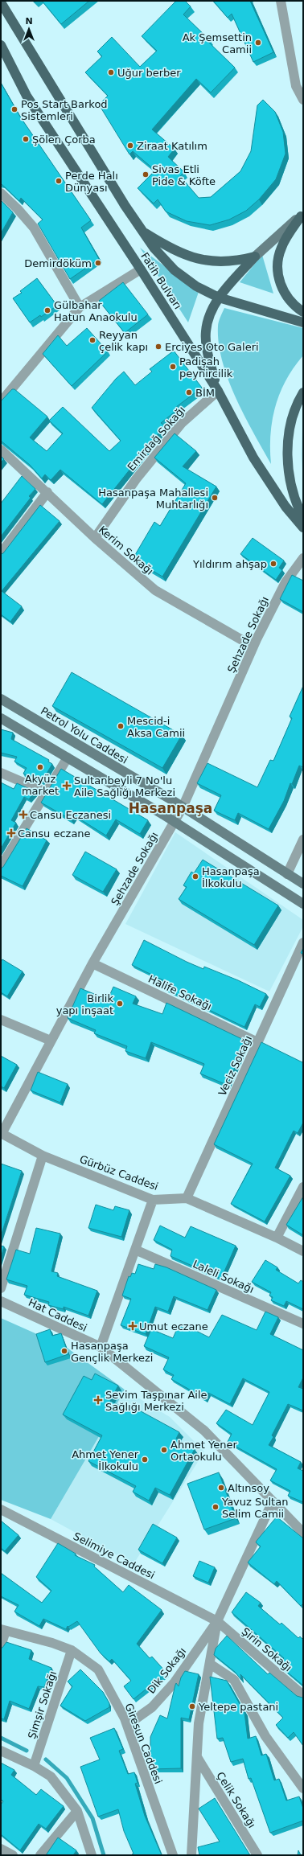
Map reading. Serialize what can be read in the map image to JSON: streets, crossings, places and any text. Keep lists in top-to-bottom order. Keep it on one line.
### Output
{"streets":{"main road":["Fatih Bulvarı","Petrol Yolu Caddesi"],"street":["Emirdağ Sokağı","Kerim Sokağı","Şehzade Sokağı","Halife Sokağı","Veciz Sokağı","Gürbüz Caddesi","Laleli Sokağı","Hat Caddesi","Selimiye Caddesi","Şirin Sokağı","Dik Sokağı","Şimşir Sokağı","Giresun Caddesi","Çelik Sokağı"]},"crossings":[["Fatih Bulvarı","Emirdağ Sokağı"],["Emirdağ Sokağı","Kerim Sokağı"],["Kerim Sokağı","Şehzade Sokağı"],["Şehzade Sokağı","Petrol Yolu Caddesi"],["Şehzade Sokağı","Halife Sokağı"],["Şehzade Sokağı","Gürbüz Caddesi"],["Halife Sokağı","Veciz Sokağı"],["Veciz Sokağı","Gürbüz Caddesi"],["Selimiye Caddesi","Şirin Sokağı"],["Selimiye Caddesi","Dik Sokağı"],["Şirin Sokağı","Dik Sokağı"],["Dik Sokağı","Giresun Caddesi"],["Şimşir Sokağı","Giresun Caddesi"]],"districts":["Hasanpaşa"],"places":{"other":["Ak Şemsettin Camii","Uğur berber","Pos Start Barkod Sistemleri","Şölen Çorba","Ziraat Katılım","Sivas Etli Pide & Köfte","Perde Halı Dünyası","Demirdöküm","Gülbahar Hatun Anaokulu","Reyyan çelik kapı","Erciyes Oto Galeri","Padişah peynircilik","BİM","Hasanpaşa Mahallesi Muhtarlığı","Yıldırım ahşap","Mescid-i Aksa Camii","Akyüz market","Hasanpaşa İlkokulu","Birlik yapı inşaat","Hasanpaşa Gençlik Merkezi","Ahmet Yener Ortaokulu","Ahmet Yener İlkokulu","Altınsoy","Yavuz Sultan Selim Camii","Yeltepe pastani"],"health":["Sultanbeyli 7 No'lu Aile Sağlığı Merkezi","Cansu Eczanesi","Cansu eczane","Umut eczane","Sevim Taşpınar Aile Sağlığı Merkezi"]},"north":"top"}
